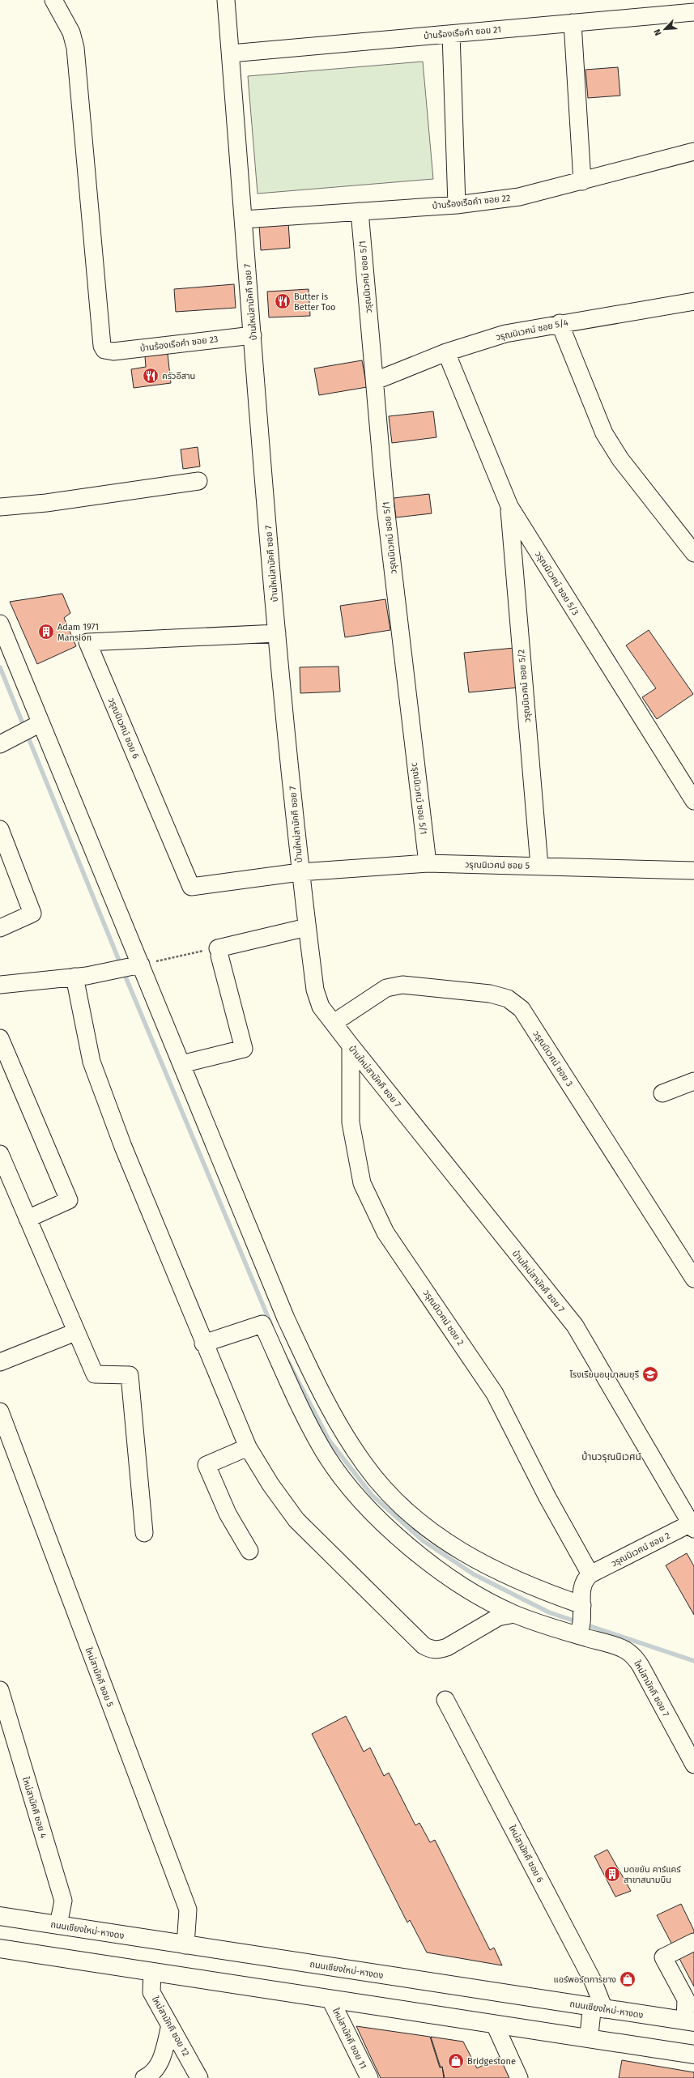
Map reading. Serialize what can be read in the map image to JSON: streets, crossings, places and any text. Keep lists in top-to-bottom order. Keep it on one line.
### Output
{"streets":{"main road":["ถนนเชียงใหม่-หางดง"],"street":["บ้านร้องเรือคำ ซอย 21","บ้านร้องเรือคำ ซอย 22","วรุณนิเวศน์ ซอย 5/1","บ้านใหม่สามัคคี ซอย 7","วรุณนิเวศน์ ซอย 5/4","บ้านร้องเรือคำ ซอย 23","วรุณนิเวศน์ ซอย 5/3","วรุณนิเวศน์ ซอย 5/2","วรุณนิเวศน์ ซอย 6","วรุณนิเวศน์ ซอย 5","วรุณนิเวศน์ ซอย 3","วรุณนิเวศน์ ซอย 2","ใหม่สามัคคี ซอย 5","ใหม่สามัคคี ซอย 7","ใหม่สามัคคี ซอย 4","ใหม่สามัคคี ซอย 6","ใหม่สามัคคี ซอย 12","ใหม่สามัคคี ซอย 11"]},"crossings":[["บ้านร้องเรือคำ ซอย 21","บ้านใหม่สามัคคี ซอย 7"],["บ้านร้องเรือคำ ซอย 22","วรุณนิเวศน์ ซอย 5/1"],["บ้านร้องเรือคำ ซอย 22","บ้านใหม่สามัคคี ซอย 7"],["วรุณนิเวศน์ ซอย 5/1","วรุณนิเวศน์ ซอย 5/4"],["วรุณนิเวศน์ ซอย 5/1","วรุณนิเวศน์ ซอย 5"],["บ้านใหม่สามัคคี ซอย 7","บ้านร้องเรือคำ ซอย 23"],["บ้านใหม่สามัคคี ซอย 7","วรุณนิเวศน์ ซอย 6"],["บ้านใหม่สามัคคี ซอย 7","วรุณนิเวศน์ ซอย 5"],["บ้านใหม่สามัคคี ซอย 7","วรุณนิเวศน์ ซอย 3"],["บ้านใหม่สามัคคี ซอย 7","วรุณนิเวศน์ ซอย 2"],["วรุณนิเวศน์ ซอย 5/4","วรุณนิเวศน์ ซอย 5/3"],["วรุณนิเวศน์ ซอย 5/3","วรุณนิเวศน์ ซอย 5/2"],["วรุณนิเวศน์ ซอย 5/2","วรุณนิเวศน์ ซอย 5"],["วรุณนิเวศน์ ซอย 6","วรุณนิเวศน์ ซอย 5"],["วรุณนิเวศน์ ซอย 2","ใหม่สามัคคี ซอย 7"],["ใหม่สามัคคี ซอย 5","ถนนเชียงใหม่-หางดง"],["ใหม่สามัคคี ซอย 4","ถนนเชียงใหม่-หางดง"],["ใหม่สามัคคี ซอย 6","ถนนเชียงใหม่-หางดง"]],"districts":["บ้านวรุณนิเวศน์"],"places":{"restaurant":["Butter is Better Too","ครัวอีสาน"],"building":["Adam 1971 Mansion","มดขยัน คาร์แคร์ สาขาสนามบิน"],"school or university":["โรงเรียนอนุบาลมยุรี"],"shop":["แอร์พอร์ตการยาง","Bridgestone"]},"north":"bottom left"}
